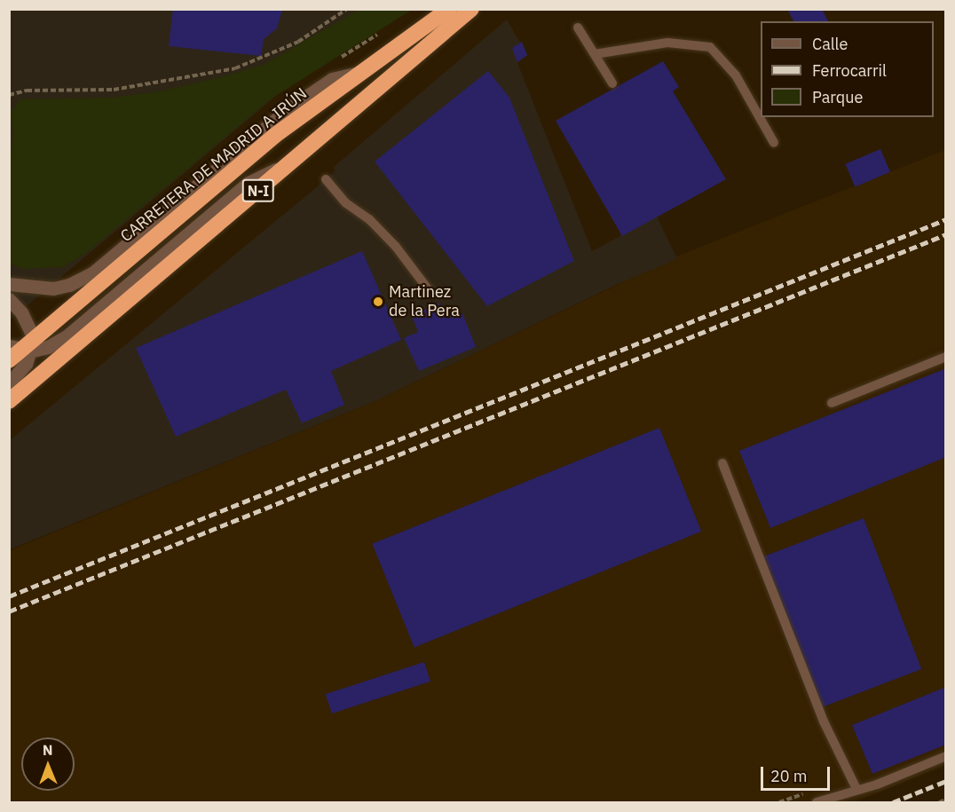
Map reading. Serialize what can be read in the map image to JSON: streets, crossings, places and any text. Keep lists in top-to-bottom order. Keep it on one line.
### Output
{"streets":{"highway":["CARRETERA DE MADRID A IRÚN","N-I"]},"places":["Martinez de la Pera"],"legend":["Calle","Ferrocarril","Parque"],"scale_bar":"20 m","north":"top"}
